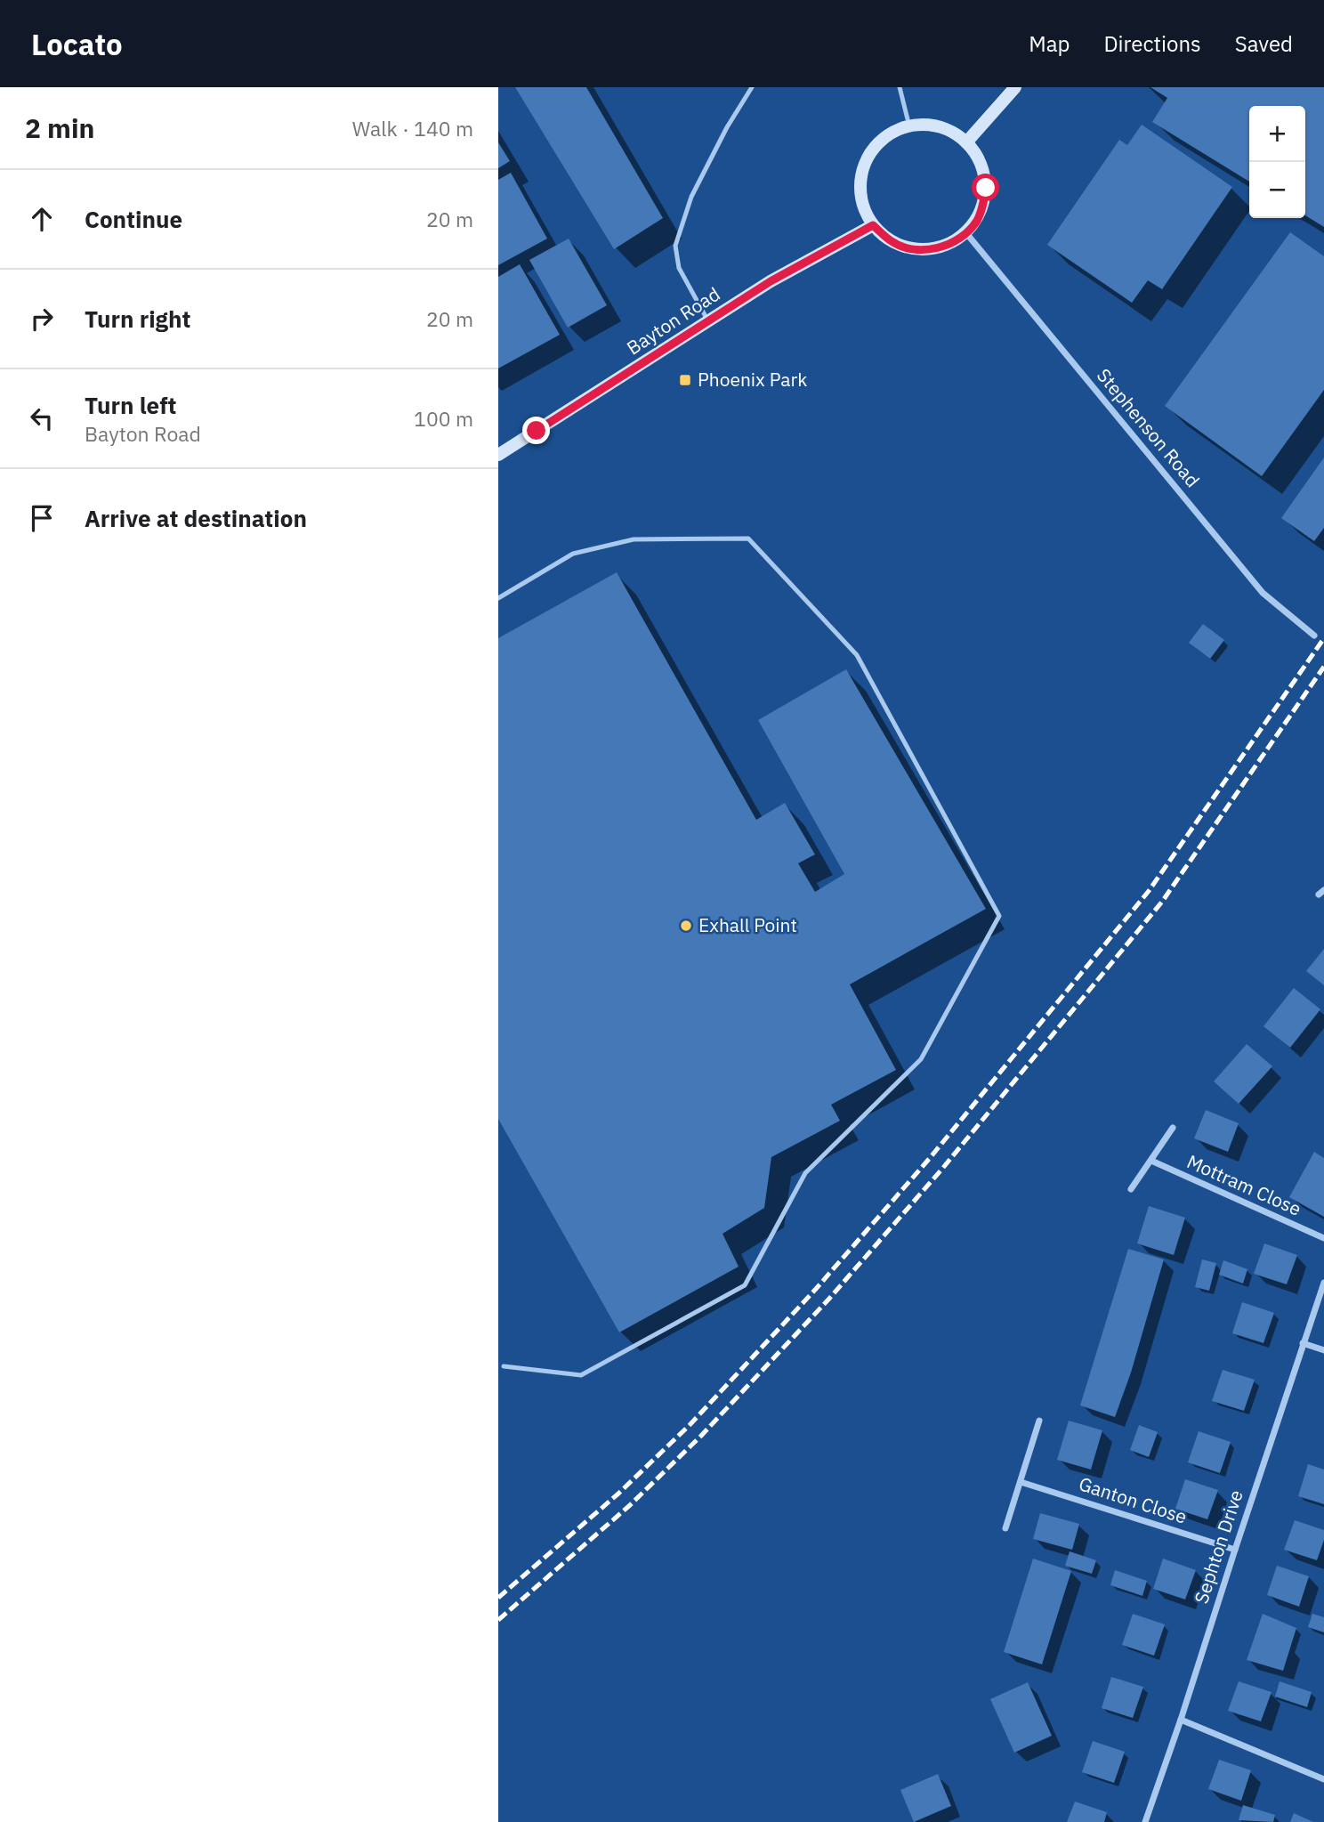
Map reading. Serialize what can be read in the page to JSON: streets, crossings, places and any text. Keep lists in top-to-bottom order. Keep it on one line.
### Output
{"streets":{"street":["Bayton Road","Stephenson Road","Mottram Close","Ganton Close","Sephton Drive"]},"crossings":[["Bayton Road","Stephenson Road"],["Ganton Close","Sephton Drive"]],"places":{"transit":["Phoenix Park"],"other":["Exhall Point"]},"page":{"header":"Locato","nav":["Map","Directions","Saved"],"heading":["2 min","Walk · 140 m"],"map_buttons":["+","−"],"list":[["Continue","20 m"],["Turn right","20 m"],["Turn left","Bayton Road","100 m"],"Arrive at destination"]}}
